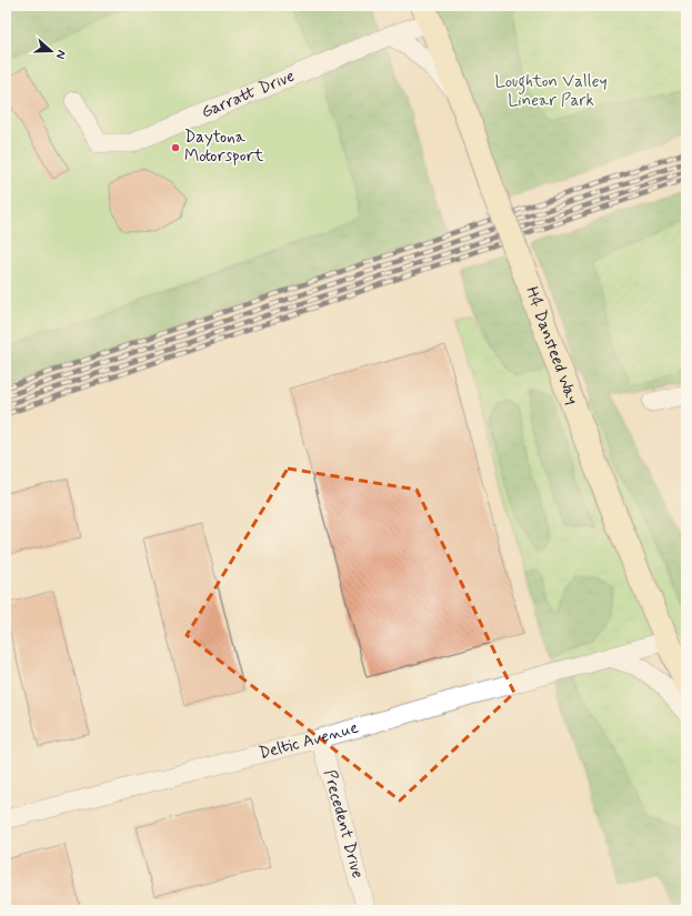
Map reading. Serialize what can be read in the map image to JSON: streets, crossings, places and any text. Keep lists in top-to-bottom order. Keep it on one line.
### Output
{"streets":{"street":["Garratt Drive","H4 Dansteed Way","Deltic Avenue","Precedent Drive"]},"crossings":[["Garratt Drive","H4 Dansteed Way"],["H4 Dansteed Way","Deltic Avenue"],["Deltic Avenue","Precedent Drive"]],"parks":["Loughton Valley Linear Park"],"places":["Daytona Motorsport"],"north":"right"}
